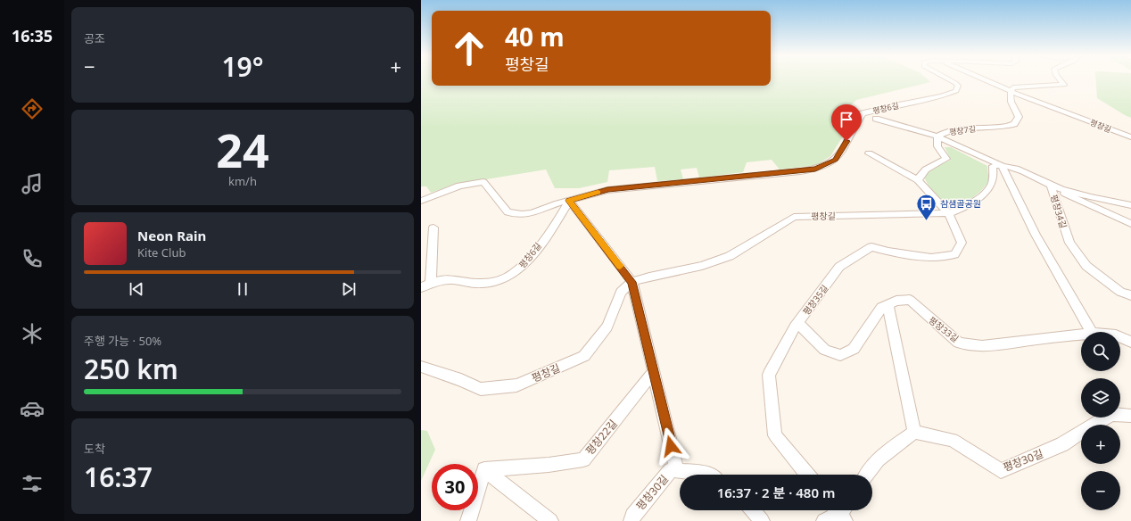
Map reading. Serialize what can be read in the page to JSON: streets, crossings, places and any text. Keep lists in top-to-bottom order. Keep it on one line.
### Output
{"streets":{"street":["평창6길","평창길","평창7길","평창34길","평창35길","평창33길","평창22길","평창30길"]},"crossings":[["평창길","평창7길"],["평창길","평창35길"],["평창35길","평창33길"]],"places":{"bus stop":["참샘골공원"]},"page":{"tabs":"16:35","tile":["공조",["24","km/h"],["주행 가능 · 50%","250 km"],["도착","16:37"]],"turn":["40 m","평창길"],"heat":["−","19°","+"],"song":["Neon Rain","Kite Club"],"map_buttons":["+","−"],"limit":"30","trip":"16:37 · 2 분 · 480 m"}}
